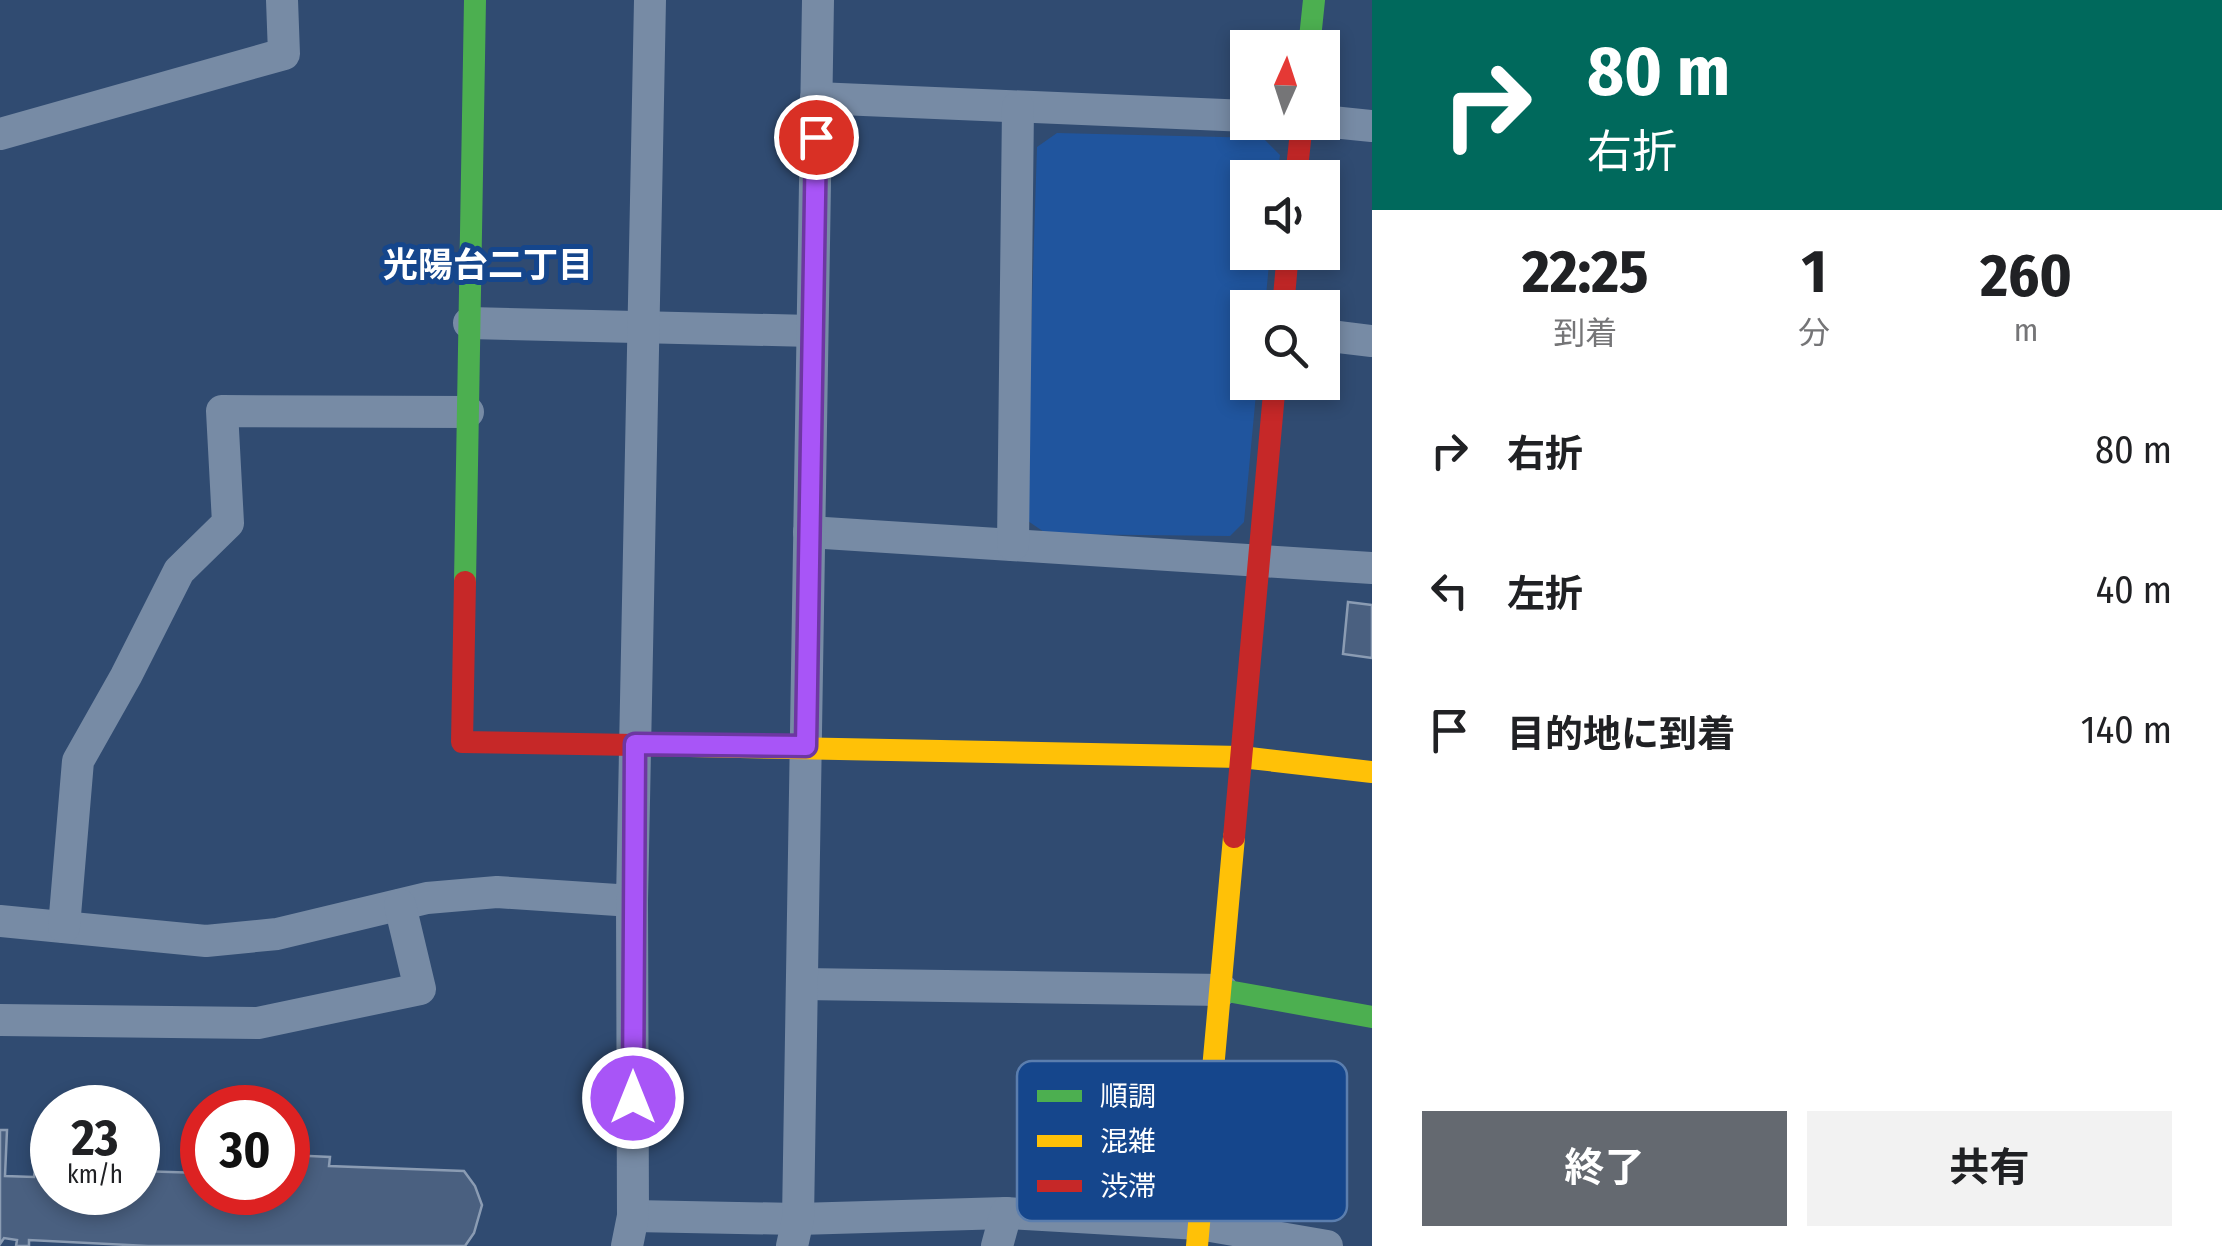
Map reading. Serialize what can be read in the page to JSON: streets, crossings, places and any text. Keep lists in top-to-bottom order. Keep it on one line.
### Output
{"districts":["光陽台二丁目"],"legend":["順調","混雑","渋滞"],"north":"top","page":{"turn":["80 m","右折"],"eta":["22:25","到着","1","分","260","m"],"list":[{"name":"右折","value":"80 m"},{"name":"左折","value":"40 m"},{"name":"目的地に到着","value":"140 m"}],"speed":"23 km/h","limit":"30","buttons":["終了","共有"]}}
